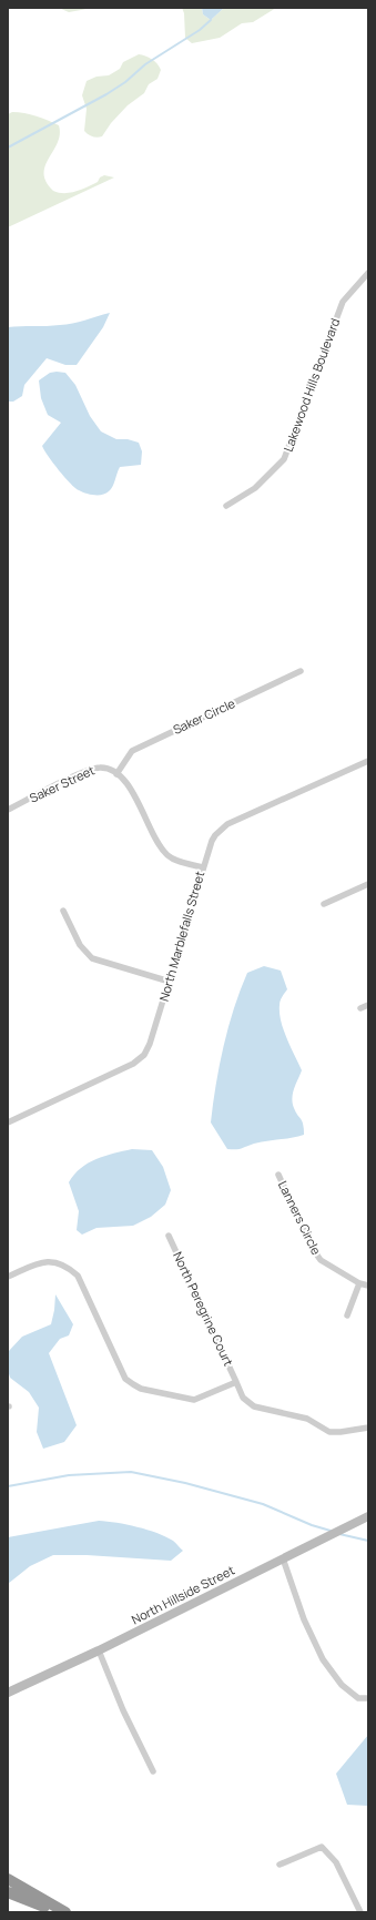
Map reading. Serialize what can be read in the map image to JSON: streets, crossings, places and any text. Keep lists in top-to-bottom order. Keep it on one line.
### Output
{"streets":{"main road":["North Hillside Street"],"street":["Lakewood Hills Boulevard","Saker Circle","Saker Street","North Marblefalls Street","Lanners Circle","North Peregrine Court"]},"crossings":[["Saker Circle","Saker Street"]]}
